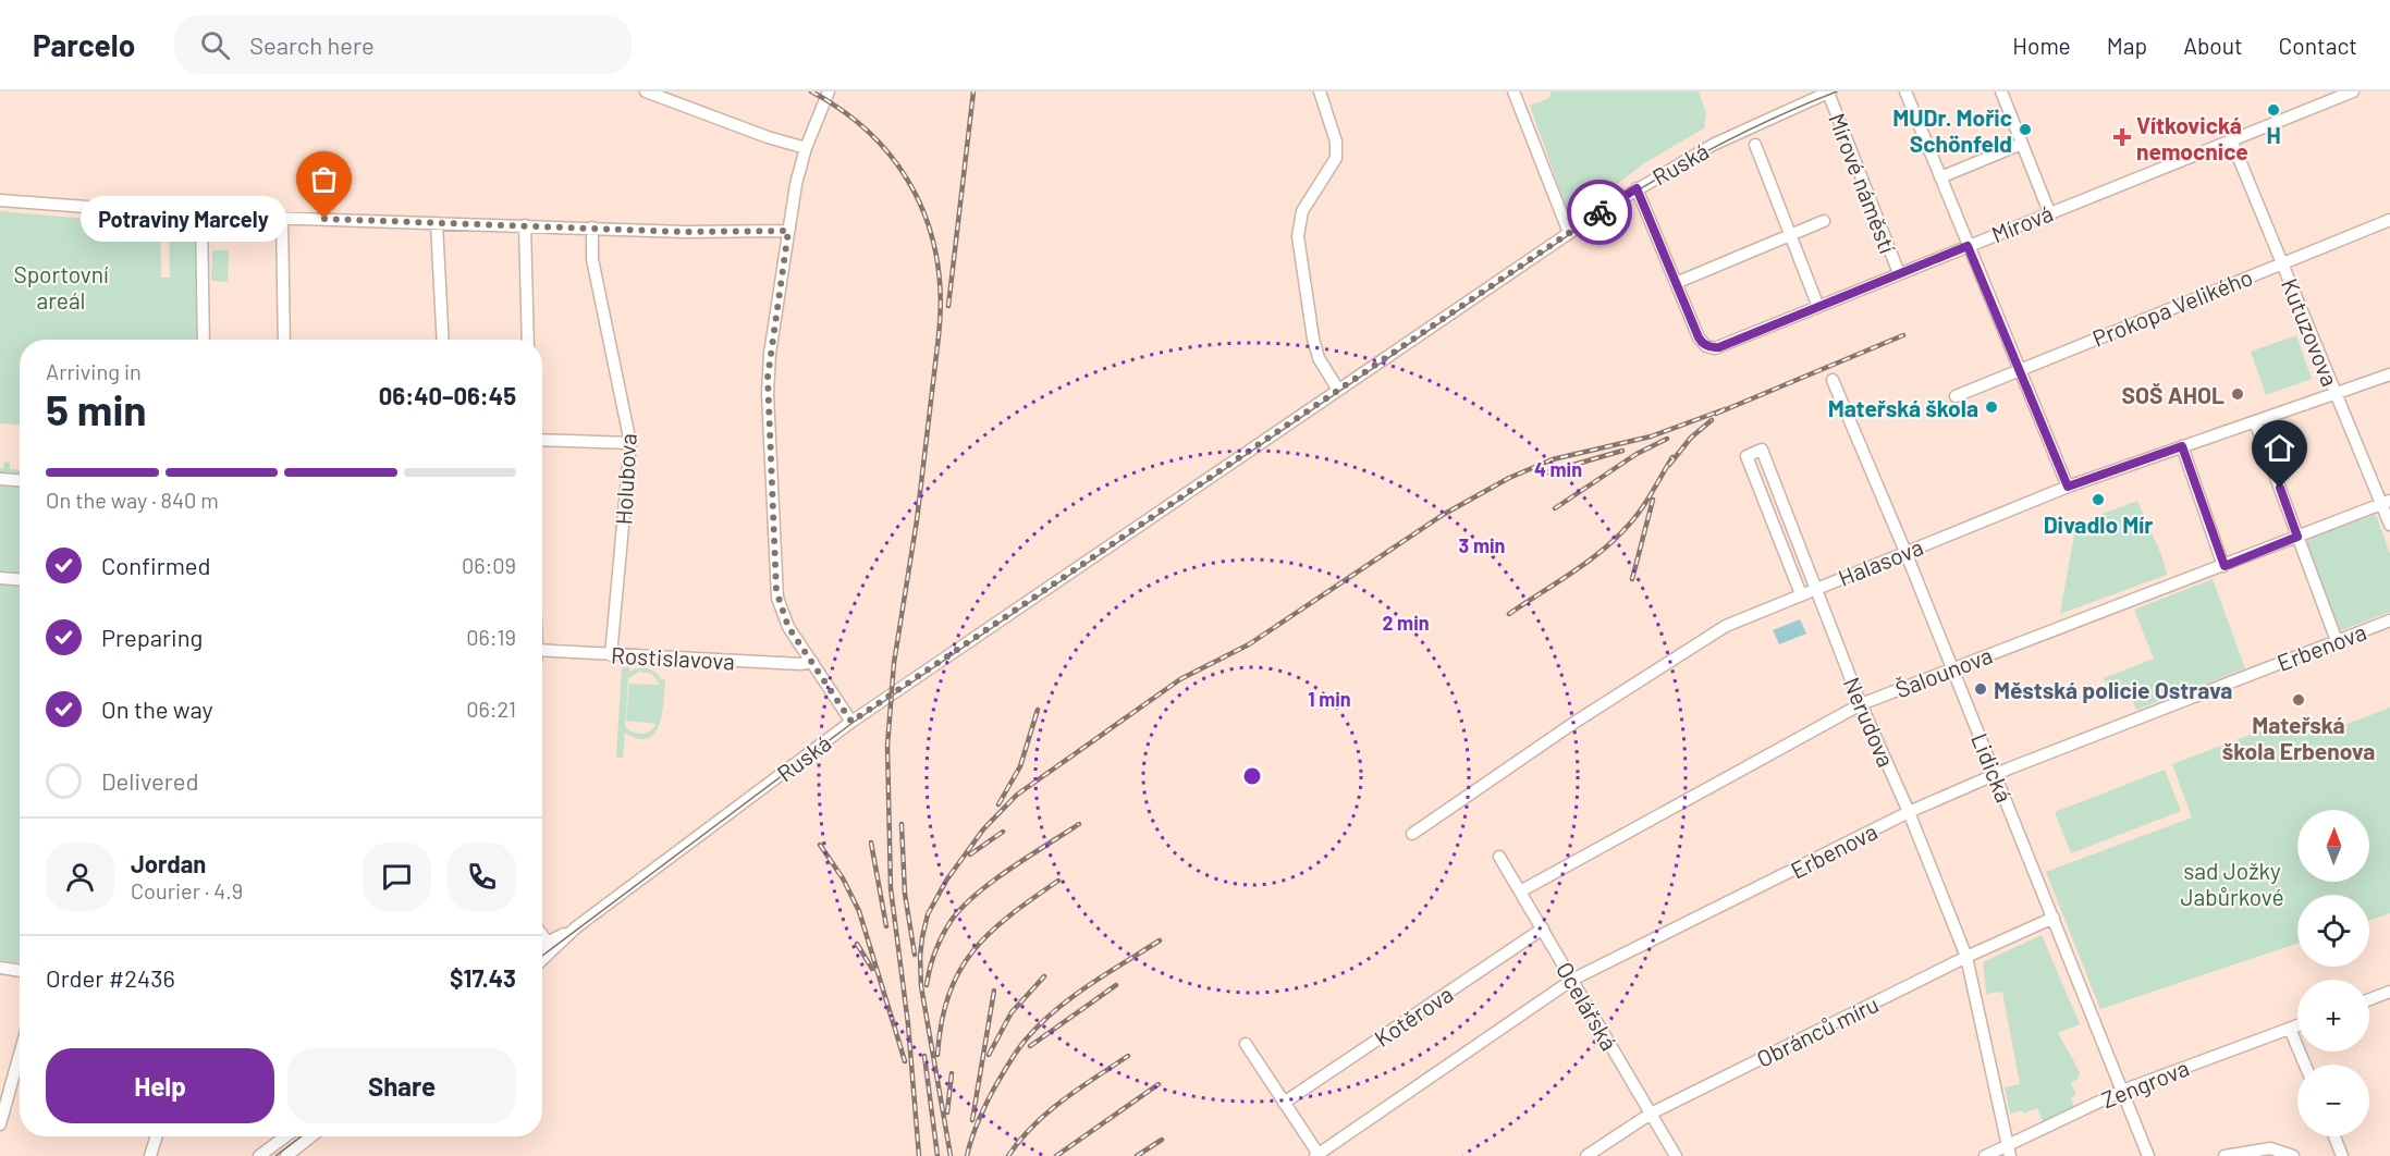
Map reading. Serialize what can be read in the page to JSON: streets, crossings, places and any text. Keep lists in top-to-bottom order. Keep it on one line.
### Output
{"streets":{"street":["Ruská","Mírové náměstí","Mírová","Prokopa Velikého","Kutuzovova","Holubova","Halasova","Erbenova","Rostislavova","Šalounova","Nerudova","Lidická","Ocelářská","Kotěrova","Obránců míru","Zengrova"]},"crossings":[["Ruská","Mírové náměstí"],["Ruská","Mírová"],["Mírové náměstí","Mírová"],["Mírová","Kutuzovova"],["Prokopa Velikého","Kutuzovova"],["Kutuzovova","Halasova"],["Kutuzovova","Šalounova"],["Holubova","Rostislavova"],["Halasova","Nerudova"],["Halasova","Lidická"],["Erbenova","Nerudova"],["Erbenova","Lidická"],["Erbenova","Ocelářská"],["Šalounova","Nerudova"],["Šalounova","Lidická"],["Šalounova","Ocelářská"],["Nerudova","Obránců míru"],["Nerudova","Zengrova"],["Lidická","Obránců míru"],["Lidická","Zengrova"],["Ocelářská","Kotěrova"],["Ocelářská","Obránců míru"]],"parks":["Sportovní areál","sad Jožky Jabůrkové"],"places":{"other":["H","MUDr. Mořic Schönfeld","Potraviny Marcely","SOŠ AHOL","Mateřská škola","Divadlo Mír","Městská policie Ostrava","Mateřská škola Erbenova"],"health":["Vítkovická nemocnice"]},"north":"top","page":{"header":"Parcelo","search":"Search here","nav":["Home","Map","About","Contact"],"bubble":"Potraviny Marcely","heading":["5 min","Arriving in","06:40–06:45"],"panel":["Jordan","Courier · 4.9","Order #2436","$17.43"],"bar":"On the way · 840 m","list":[["Confirmed","06:09"],["Preparing","06:19"],["On the way","06:21"],"Delivered"],"map_buttons":["+","−"],"buttons":["Help","Share"]},"rings":["4 min","3 min","2 min","1 min"]}
